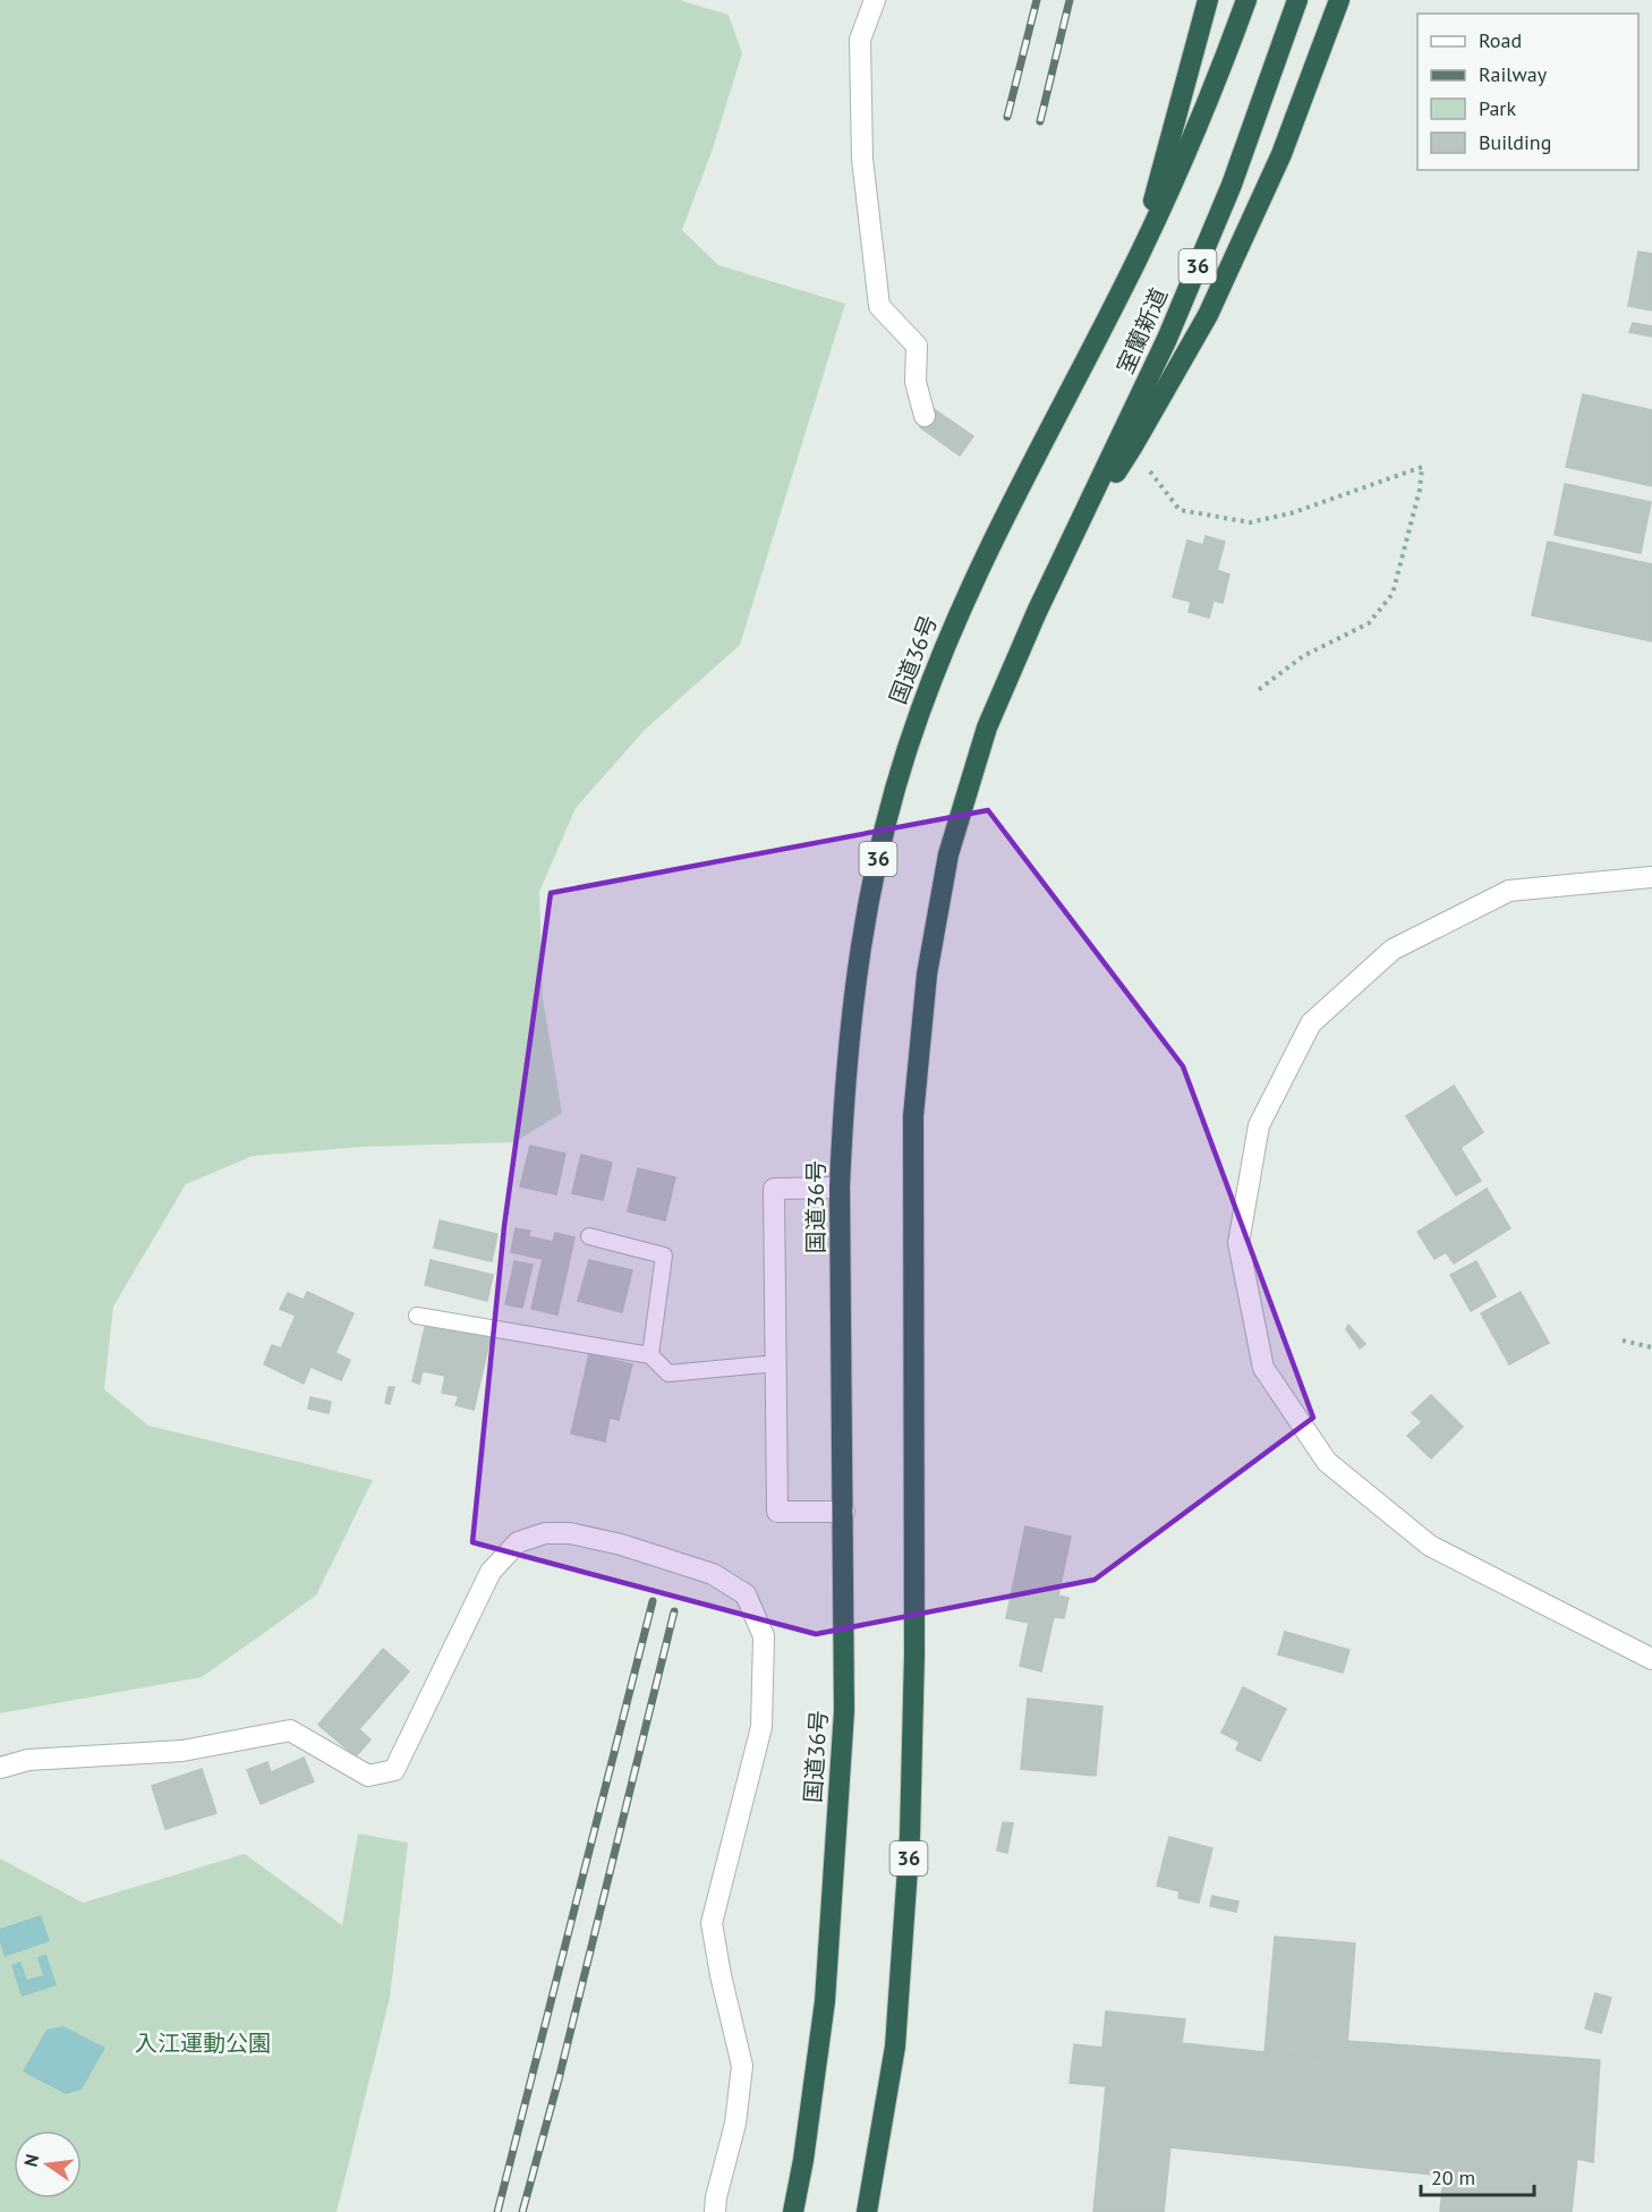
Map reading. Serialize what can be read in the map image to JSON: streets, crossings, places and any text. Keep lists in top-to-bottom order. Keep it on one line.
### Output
{"streets":{"highway":["36","室蘭新道","国道36号"]},"crossings":[["36","室蘭新道"],["室蘭新道","国道36号"]],"parks":["入江運動公園"],"legend":["Road","Railway","Park","Building"],"scale_bar":"20 m","north":"left"}
